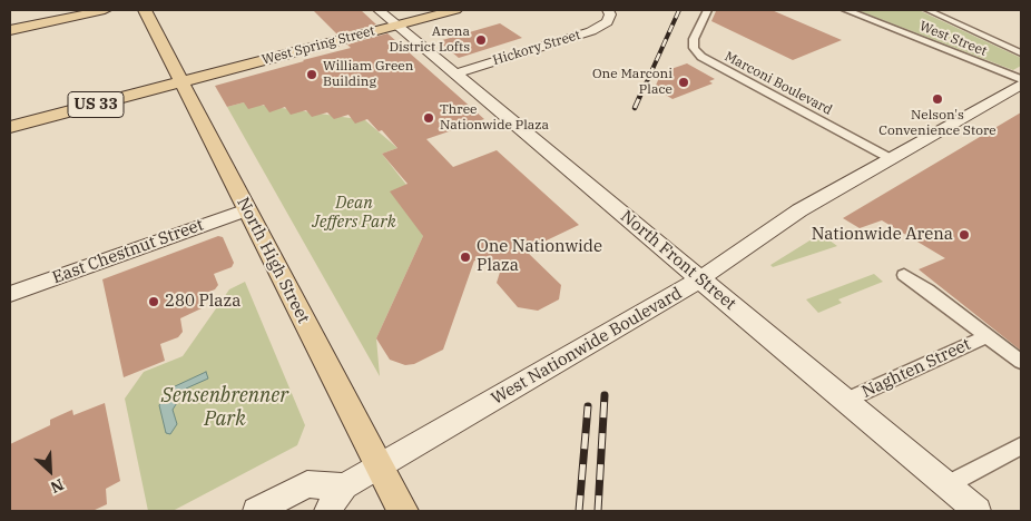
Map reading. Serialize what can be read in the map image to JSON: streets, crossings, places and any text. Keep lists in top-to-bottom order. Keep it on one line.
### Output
{"streets":{"main road":["West Spring Street","US 33","North High Street"],"street":["West Street","Hickory Street","Marconi Boulevard","East Chestnut Street","North Front Street","West Nationwide Boulevard","Naghten Street"]},"crossings":[["West Spring Street","US 33"],["West Spring Street","North High Street"],["West Spring Street","North Front Street"],["Hickory Street","North Front Street"],["Marconi Boulevard","West Nationwide Boulevard"],["US 33","North High Street"],["East Chestnut Street","North High Street"],["North High Street","West Nationwide Boulevard"],["North Front Street","West Nationwide Boulevard"],["North Front Street","Naghten Street"]],"parks":["Dean Jeffers Park","Sensenbrenner Park"],"places":["Arena District Lofts","William Green Building","One Marconi Place","Nelson's Convenience Store","Three Nationwide Plaza","Nationwide Arena","One Nationwide Plaza","280 Plaza"],"north":"bottom right"}
